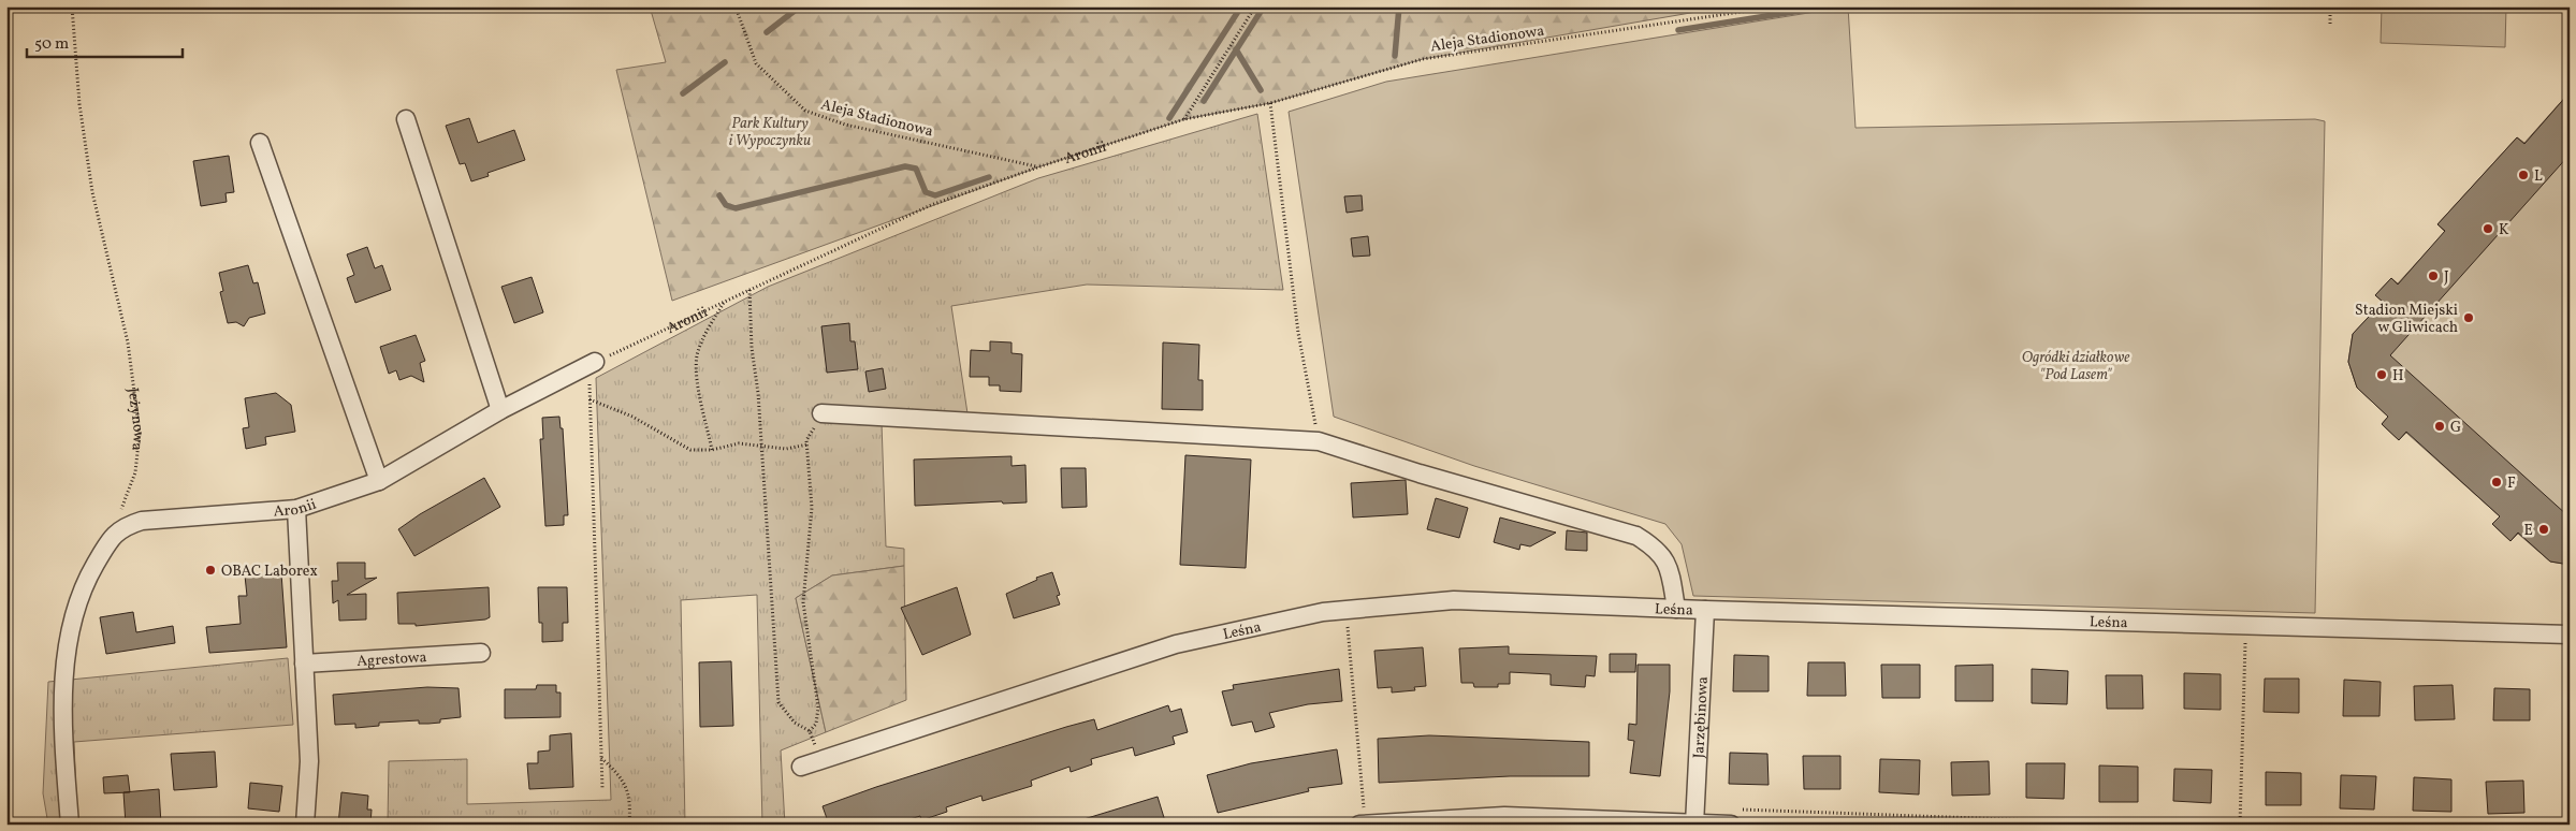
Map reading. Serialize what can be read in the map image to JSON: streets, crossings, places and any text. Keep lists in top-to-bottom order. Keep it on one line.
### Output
{"streets":{"street":["Aronii","Leśna","Agrestowa","Jarzębinowa"],"path":["Aleja Stadionowa","Jeżynowa"]},"crossings":[["Aleja Stadionowa","Aronii"],["Aronii","Jeżynowa"],["Leśna","Jarzębinowa"]],"parks":["Park Kultury i Wypoczynku","Ogródki działkowe \"Pod Lasem\""],"places":["L","K","J","Stadion Miejski w Gliwicach","H","G","F","E","OBAC Laborex"],"scale_bar":"50 m"}
